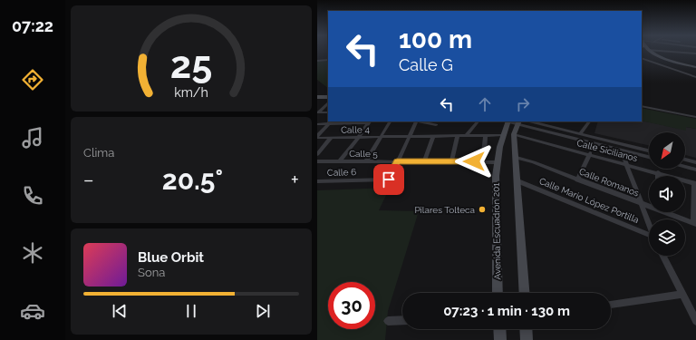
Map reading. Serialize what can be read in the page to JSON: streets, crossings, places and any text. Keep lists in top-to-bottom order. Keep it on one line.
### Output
{"streets":{"main road":["Avenida Escuadrón 201"],"street":["Calle 4","Calle Sicilianos","Calle 5","Calle 6","Calle Romanos","Calle Mario López Portilla"]},"crossings":[["Calle 4","Avenida Escuadrón 201"],["Calle 5","Calle 6"],["Calle 5","Avenida Escuadrón 201"]],"places":["Pilares Tolteca"],"north":"bottom left","page":{"tabs":"07:22","turn":["100 m","Calle G"],"tile":"Clima","heat":["−","20.5°","+"],"song":["Blue Orbit","Sona"],"limit":"30","trip":"07:23 · 1 min · 130 m","gauge":["25","km/h"]}}
